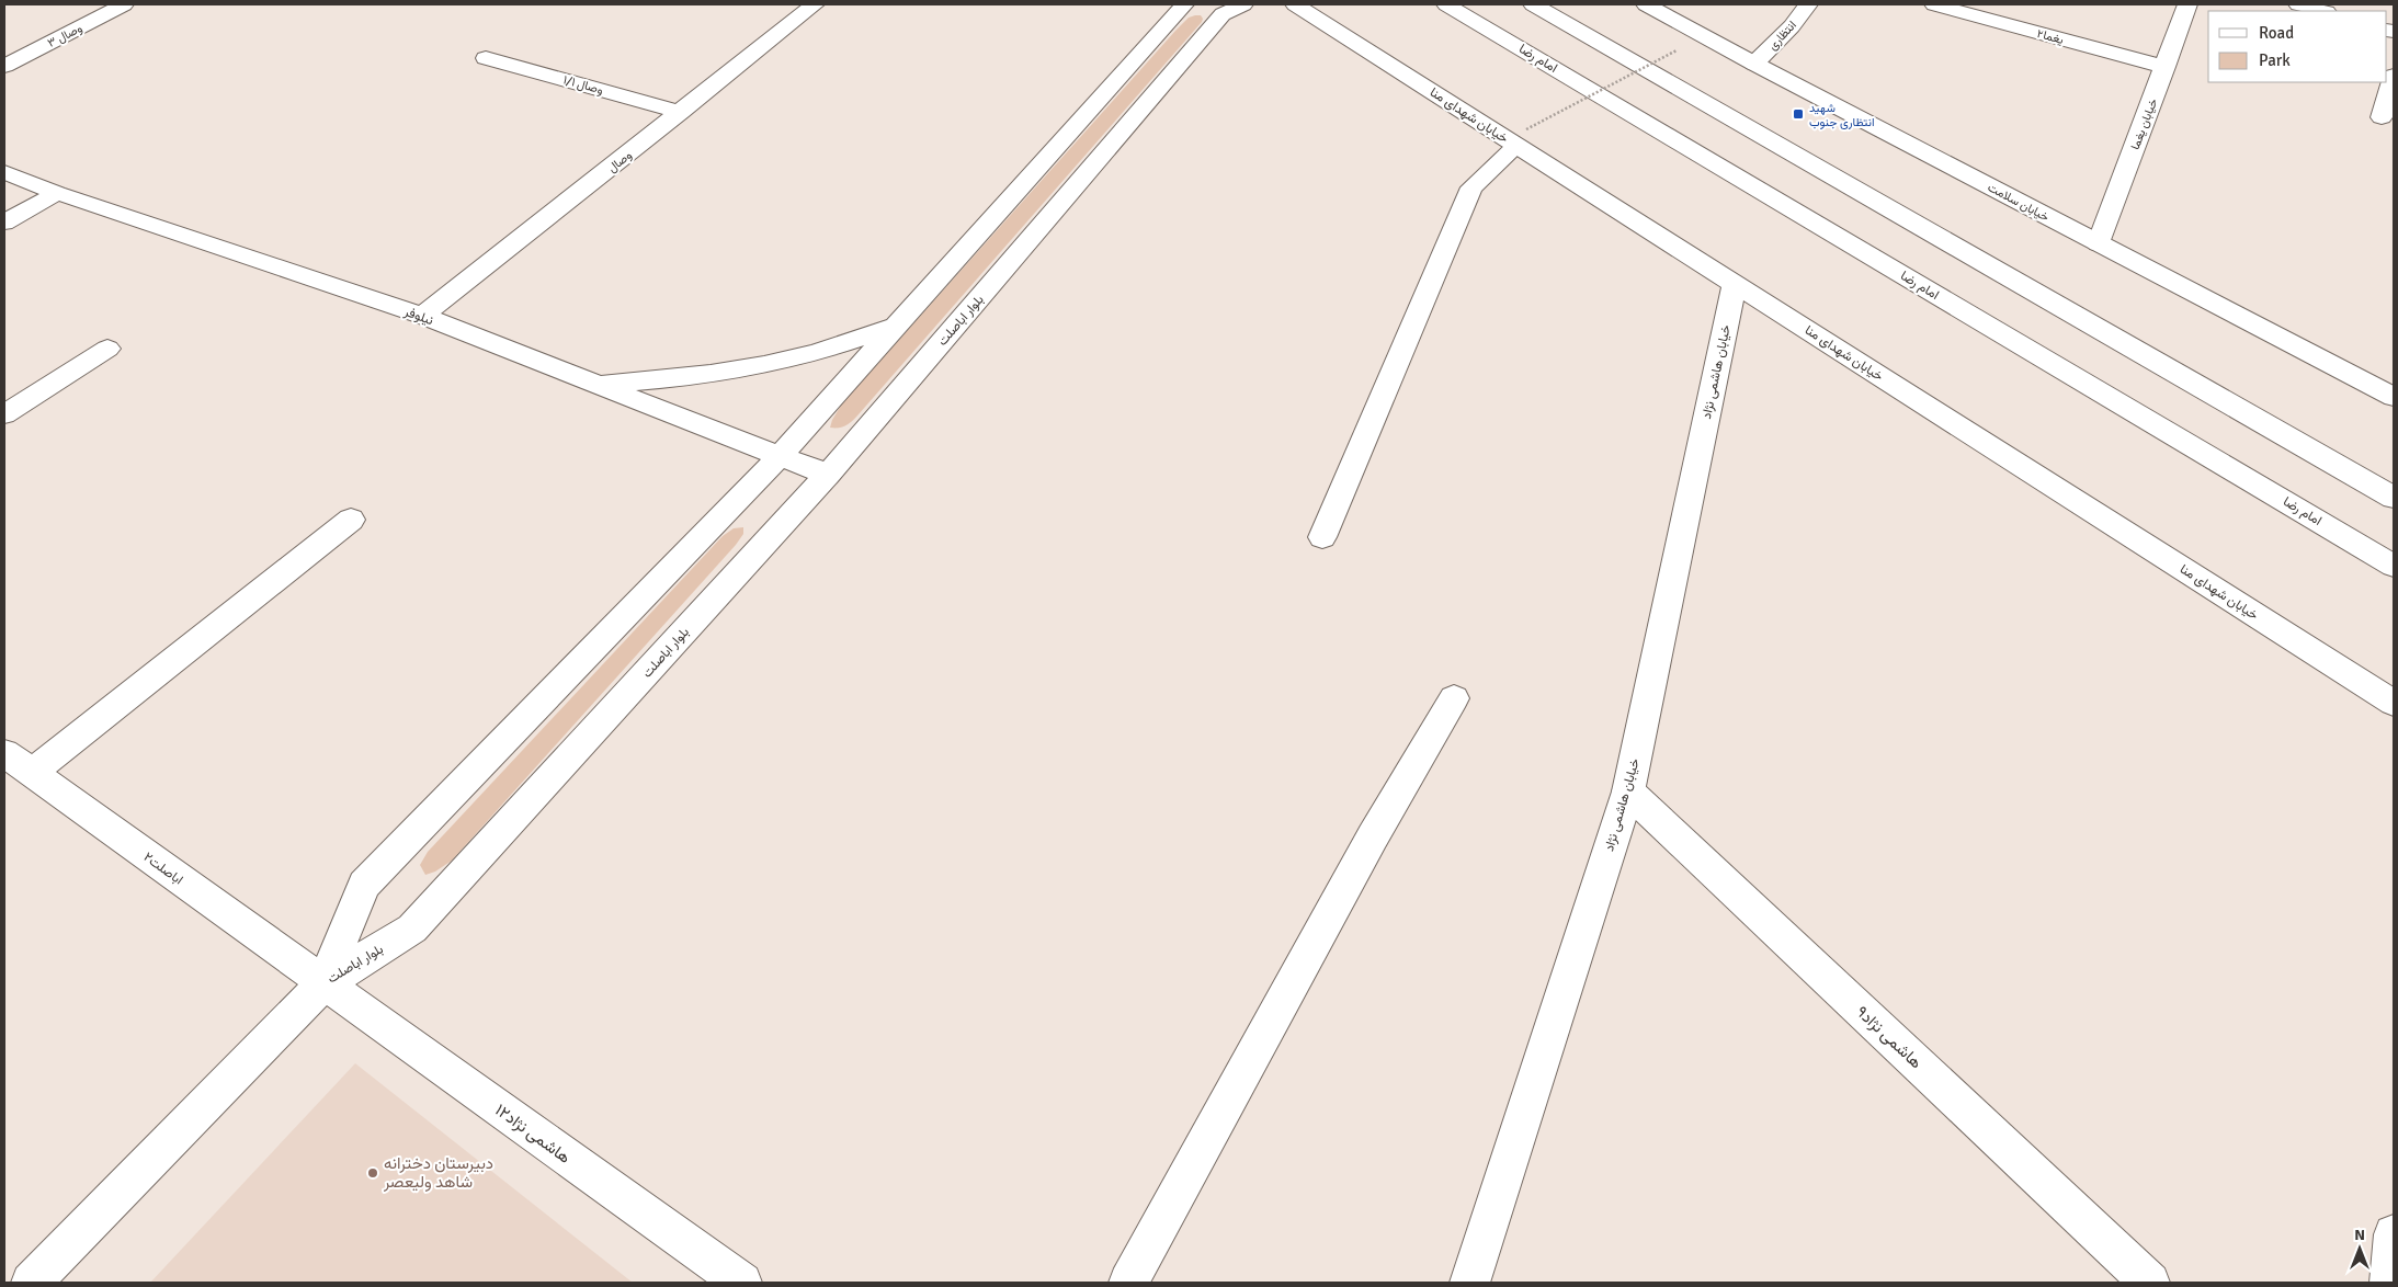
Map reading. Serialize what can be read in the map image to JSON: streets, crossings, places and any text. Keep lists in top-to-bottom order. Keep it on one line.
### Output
{"streets":{"main road":["وصال ۳","انتظاری","یغما۲","امام رضا","وصال ۱/۱","خیابان شهدای منا","خیابان یغما","وصال","خیابان سلامت","نیلوفر","بلوار اباصلت","خیابان هاشمی نژاد","اباصلت۲","هاشمی نژاد۹","هاشمی نژاد۱۲"]},"crossings":[["انتظاری","خیابان سلامت"],["یغما۲","خیابان یغما"],["وصال ۱/۱","وصال"],["خیابان شهدای منا","خیابان هاشمی نژاد"],["خیابان یغما","خیابان سلامت"],["وصال","نیلوفر"],["نیلوفر","بلوار اباصلت"],["بلوار اباصلت","اباصلت۲"],["بلوار اباصلت","هاشمی نژاد۱۲"],["خیابان هاشمی نژاد","هاشمی نژاد۹"],["اباصلت۲","هاشمی نژاد۱۲"]],"places":{"transit":["شهید انتظاری جنوب"],"other":["دبیرستان دخترانه شاهد ولیعصر"]},"legend":["Road","Park"],"north":"top"}
